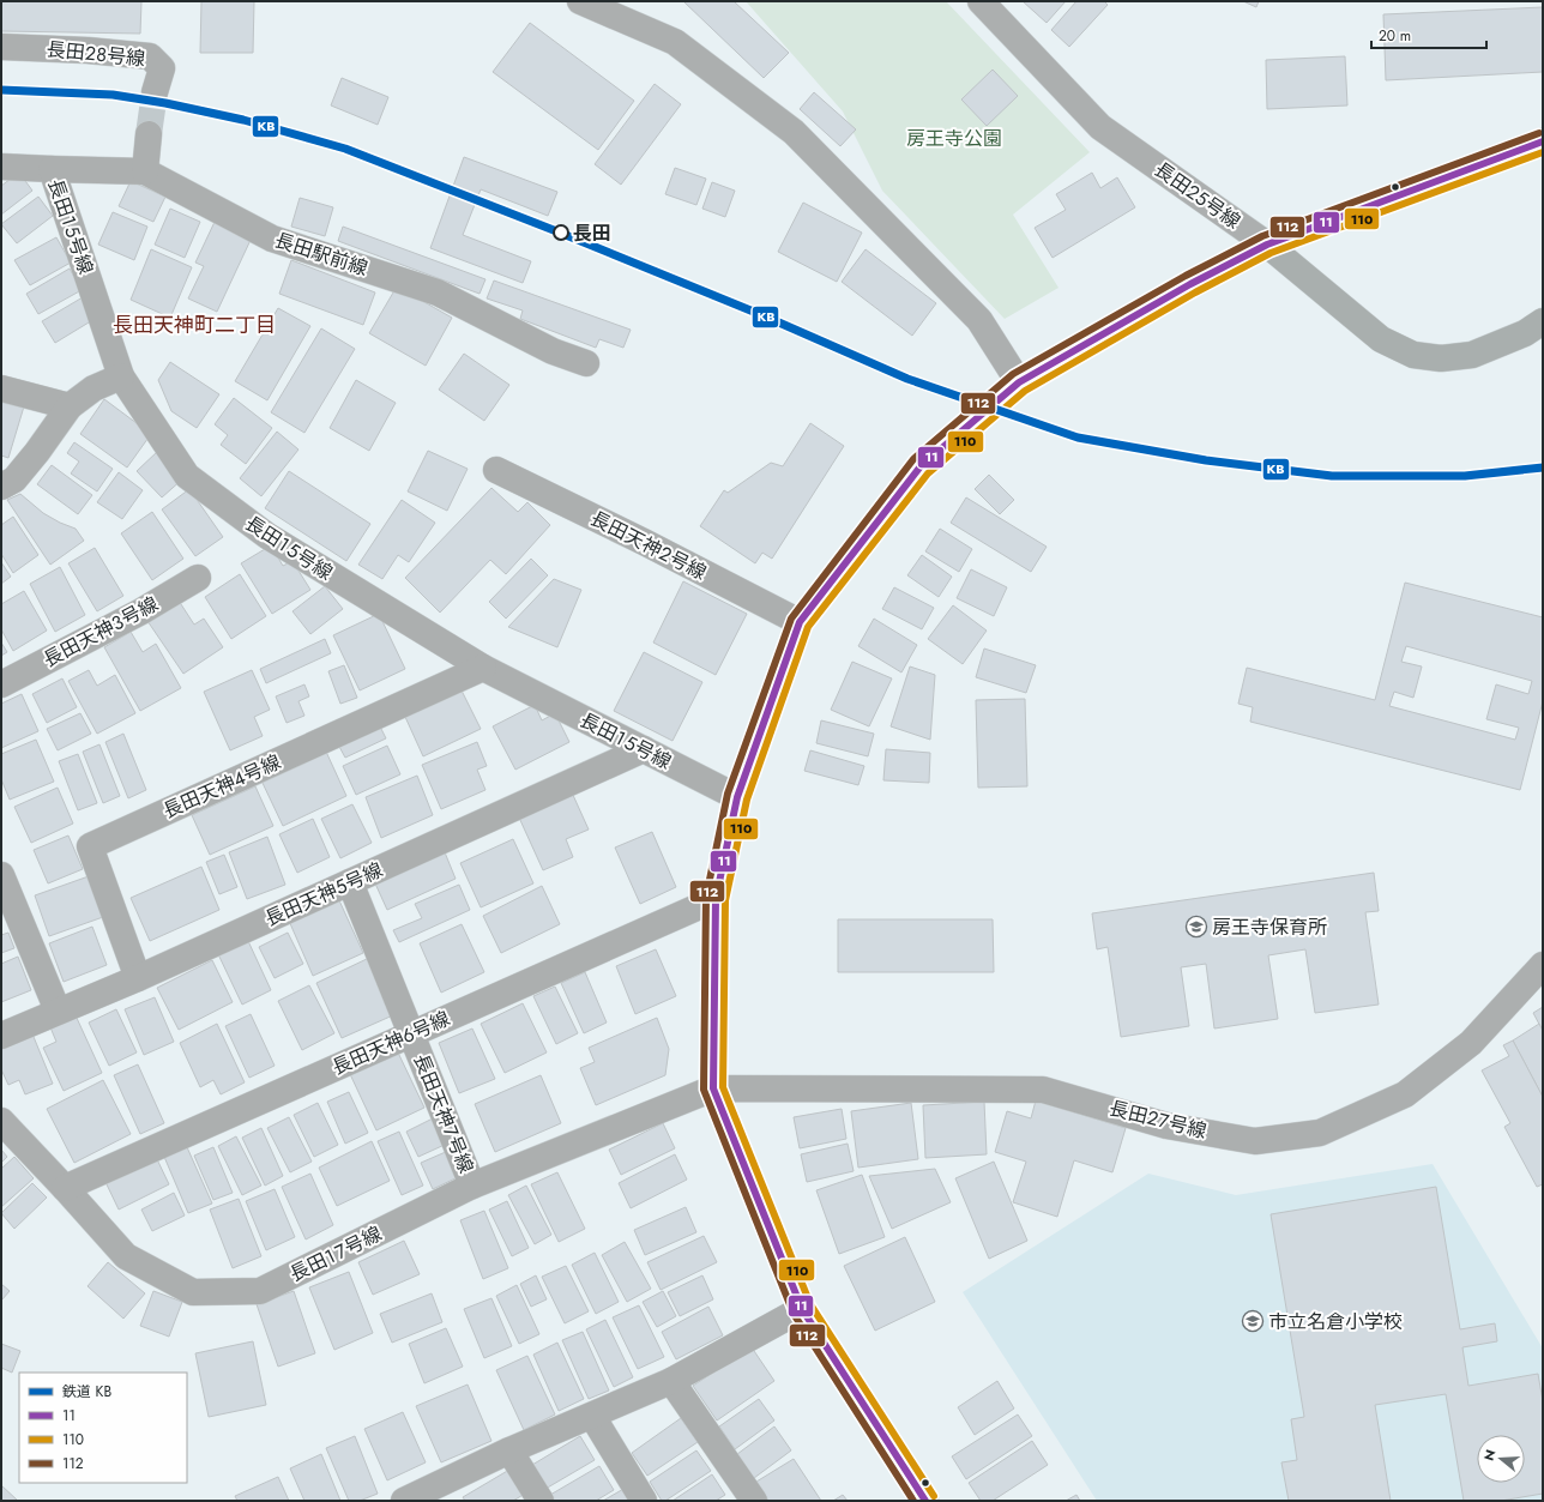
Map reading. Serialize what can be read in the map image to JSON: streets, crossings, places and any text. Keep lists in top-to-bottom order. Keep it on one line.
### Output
{"streets":{"street":["長田２８号線","長田２５号線","長田１５号線","長田駅前線","長田天神２号線","長田天神３号線","長田天神４号線","長田天神５号線","長田天神６号線","長田天神７号線","長田２７号線","長田１７号線"]},"crossings":[["長田１５号線","長田駅前線"],["長田１５号線","長田天神４号線"],["長田１５号線","長田天神５号線"],["長田天神４号線","長田天神５号線"],["長田天神５号線","長田天神７号線"],["長田天神６号線","長田天神７号線"],["長田天神６号線","長田１７号線"],["長田天神７号線","長田１７号線"],["長田２７号線","長田１７号線"]],"districts":["長田天神町二丁目"],"parks":["房王寺公園"],"places":{"other":["長田"],"school or university":["房王寺保育所","市立名倉小学校"]},"lines":["rail line KB","transit line 112","transit line 11","transit line 110"],"legend":["鉄道 KB","11","110","112"],"scale_bar":"20 m","north":"left"}
